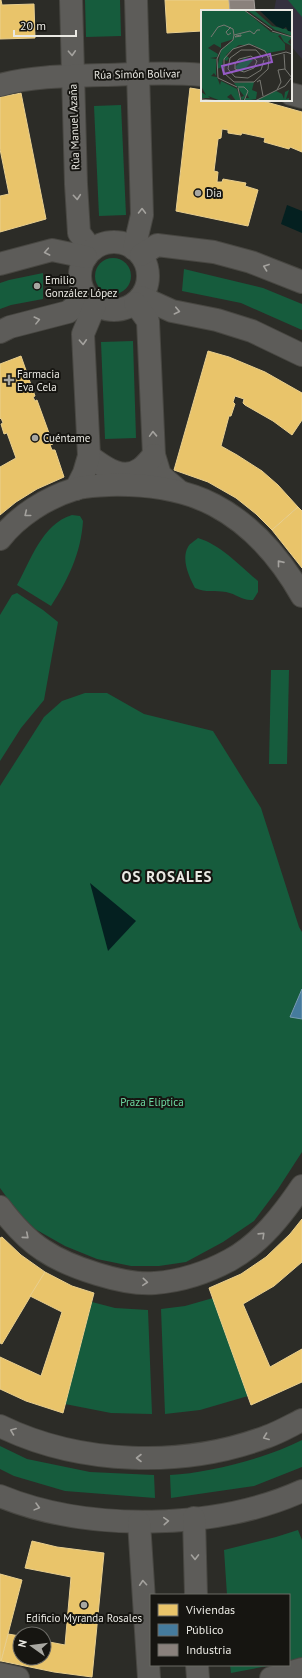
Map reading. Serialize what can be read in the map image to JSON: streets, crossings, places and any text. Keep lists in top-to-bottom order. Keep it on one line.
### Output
{"streets":{"street":["Rúa Simón Bolívar","Rúa Manuel Azaña"]},"crossings":[["Rúa Simón Bolívar","Rúa Manuel Azaña"]],"districts":["OS ROSALES"],"parks":["Praza Elíptica"],"places":{"other":["Dia","Emilio González López","Cuéntame","Edificio Myranda Rosales"],"health":["Farmacia Eva Cela"]},"legend":["Viviendas","Público","Industria"],"scale_bar":"20 m","north":"left"}
